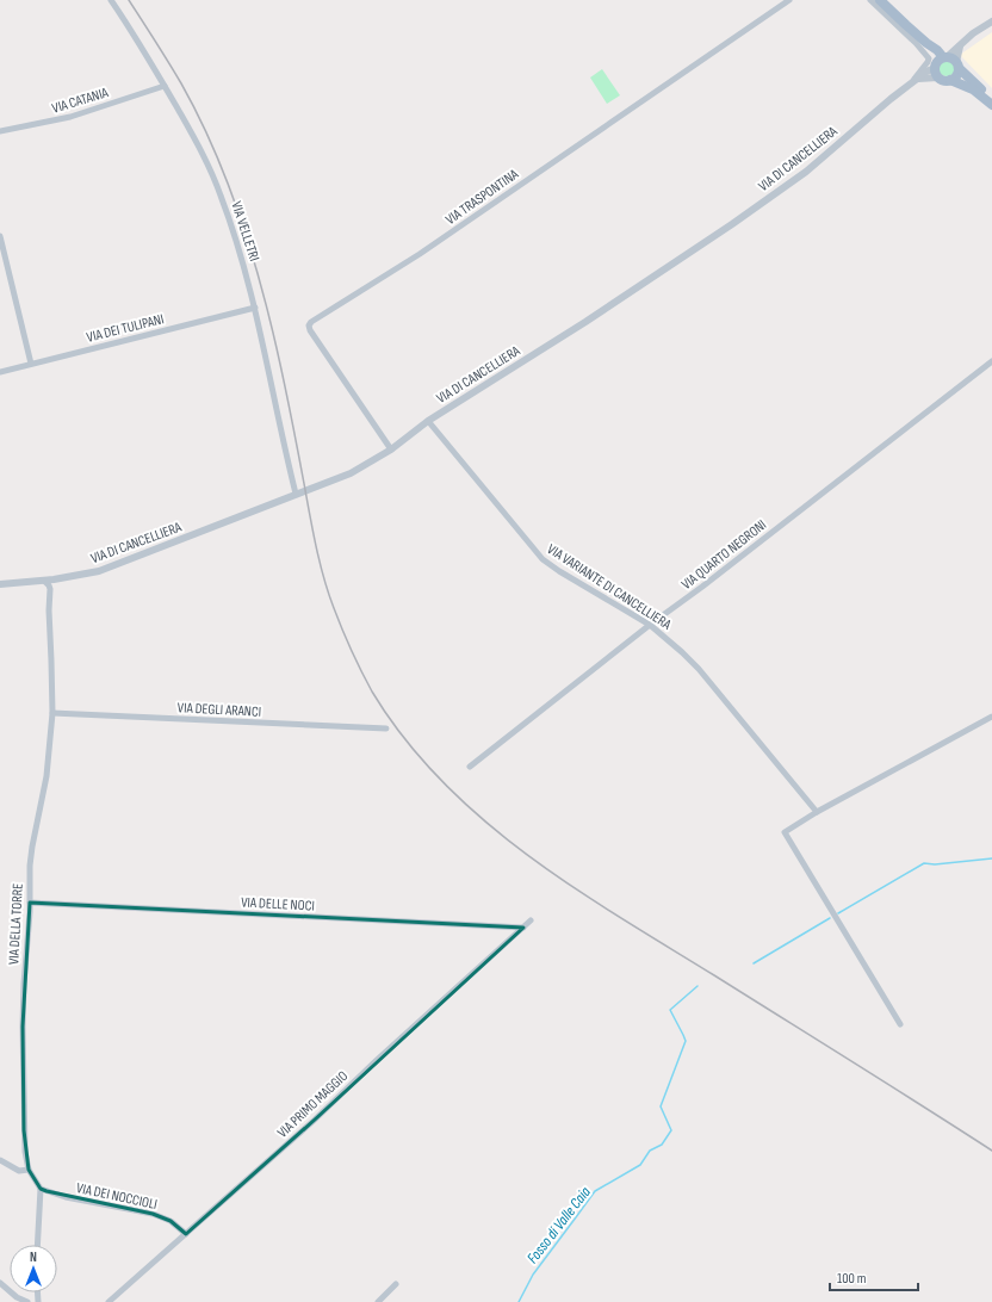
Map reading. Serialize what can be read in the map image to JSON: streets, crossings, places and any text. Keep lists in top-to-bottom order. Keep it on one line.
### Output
{"streets":{"street":["VIA CATANIA","VIA DI CANCELLIERA","VIA TRASPONTINA","VIA VELLETRI","VIA DEI TULIPANI","VIA QUARTO NEGRONI","VIA VARIANTE DI CANCELLIERA","VIA DEGLI ARANCI","VIA DELLE NOCI","VIA DELLA TORRE","VIA PRIMO MAGGIO","VIA DEI NOCCIOLI"]},"crossings":[["VIA CATANIA","VIA VELLETRI"],["VIA DI CANCELLIERA","VIA TRASPONTINA"],["VIA DI CANCELLIERA","VIA VELLETRI"],["VIA DI CANCELLIERA","VIA VARIANTE DI CANCELLIERA"],["VIA DI CANCELLIERA","VIA DELLA TORRE"],["VIA VELLETRI","VIA DEI TULIPANI"],["VIA QUARTO NEGRONI","VIA VARIANTE DI CANCELLIERA"],["VIA DEGLI ARANCI","VIA DELLA TORRE"],["VIA DELLE NOCI","VIA DELLA TORRE"],["VIA DELLE NOCI","VIA PRIMO MAGGIO"],["VIA DELLA TORRE","VIA DEI NOCCIOLI"],["VIA PRIMO MAGGIO","VIA DEI NOCCIOLI"]],"water":["Fosso di Valle Caia"],"scale_bar":"100 m","north":"top"}
